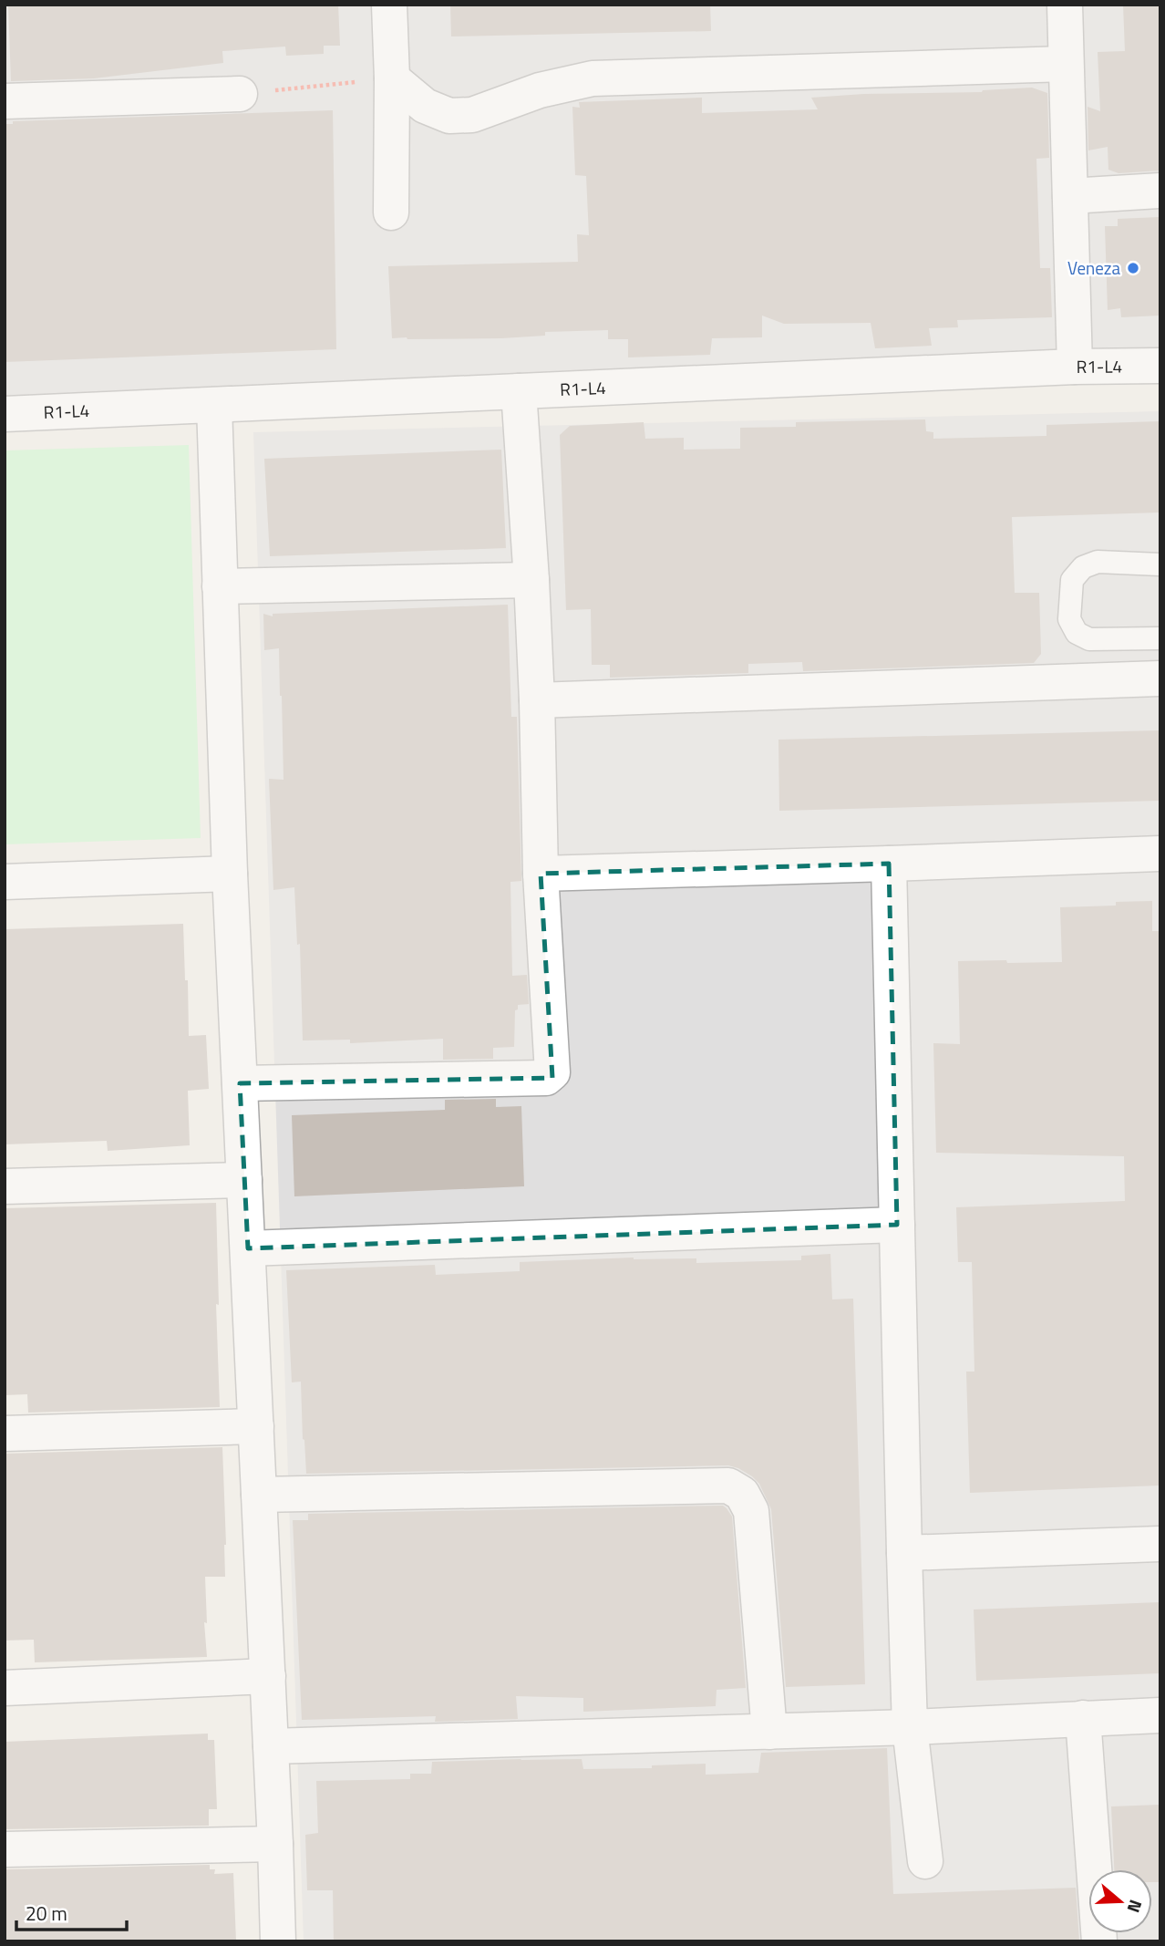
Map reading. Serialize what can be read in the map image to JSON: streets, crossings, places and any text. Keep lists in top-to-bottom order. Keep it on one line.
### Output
{"streets":{"street":["R1-L4"]},"places":["Veneza"],"scale_bar":"20 m","north":"right"}
